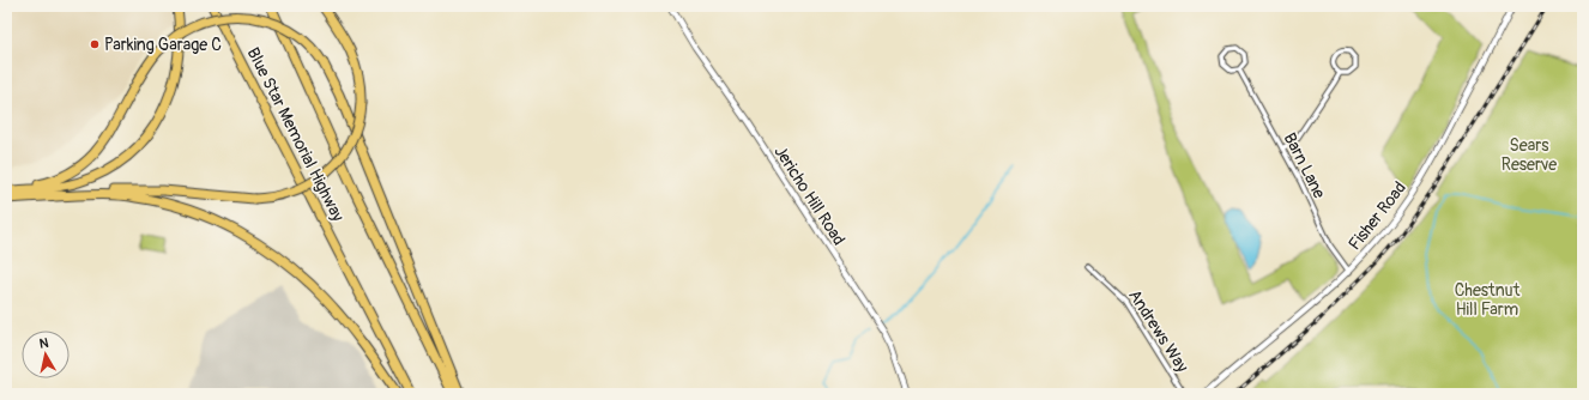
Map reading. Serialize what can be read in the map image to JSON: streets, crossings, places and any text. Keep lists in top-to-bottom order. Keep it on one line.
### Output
{"streets":{"highway":["Blue Star Memorial Highway"],"street":["Barn Lane","Jericho Hill Road","Fisher Road","Andrews Way"]},"crossings":[["Barn Lane","Fisher Road"]],"parks":["Sears Reserve","Chestnut Hill Farm"],"places":["Parking Garage C"],"north":"top"}
